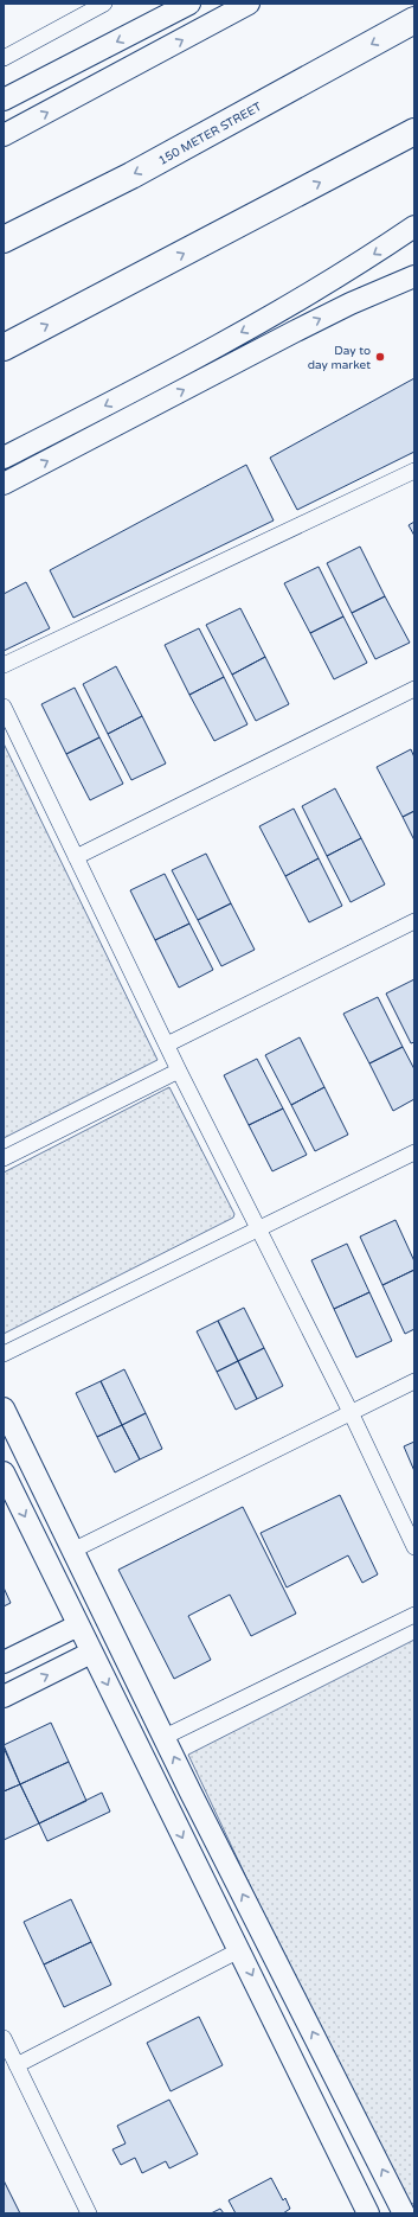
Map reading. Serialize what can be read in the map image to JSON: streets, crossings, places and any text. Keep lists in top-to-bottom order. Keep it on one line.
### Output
{"streets":{"highway":["150 METER STREET"]},"places":["Day to day market"]}
